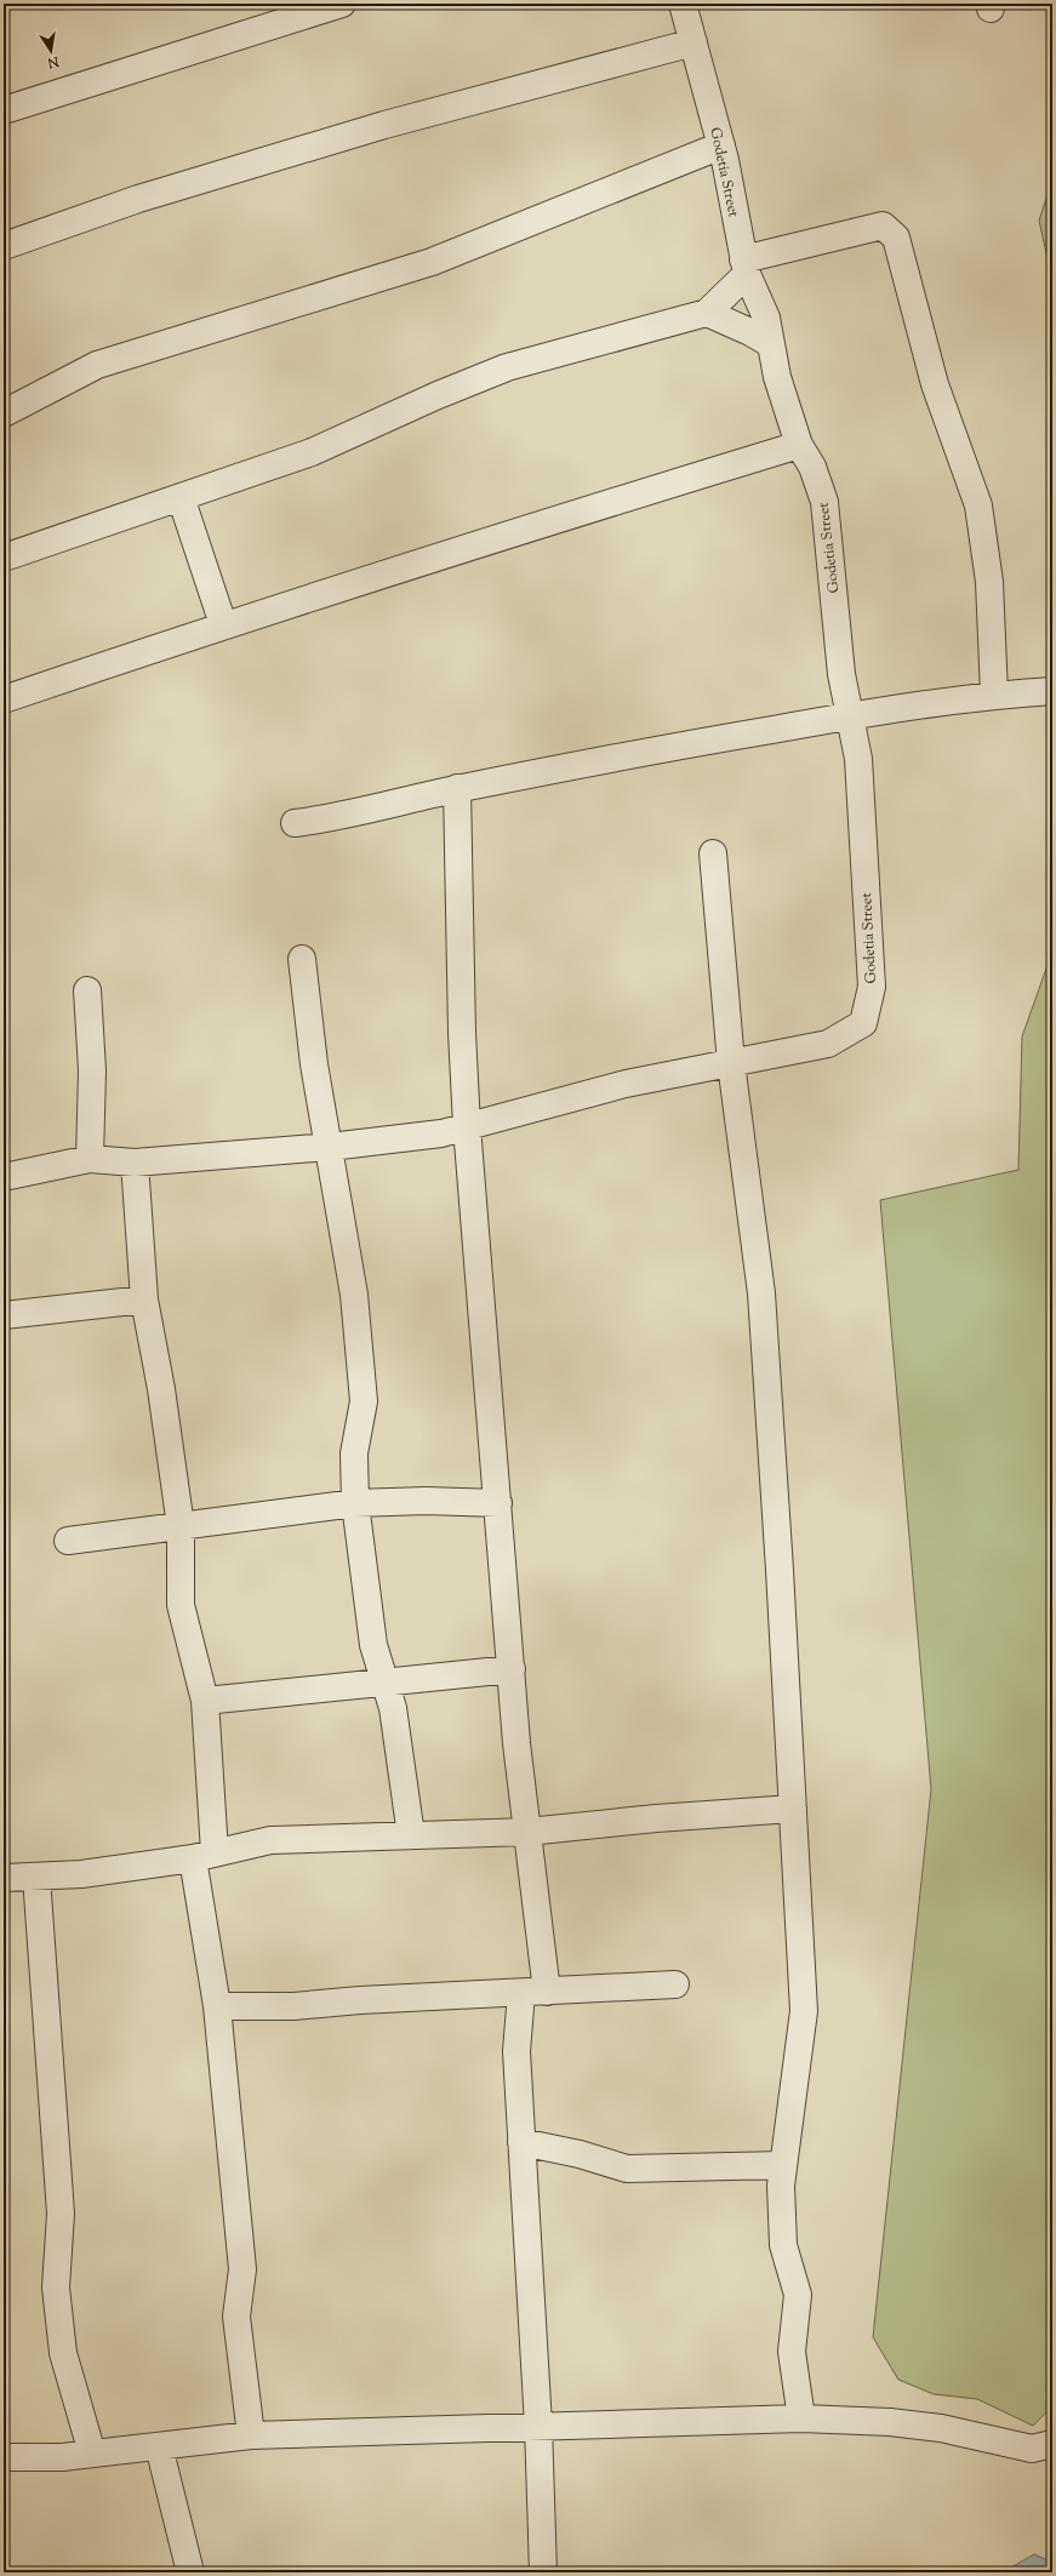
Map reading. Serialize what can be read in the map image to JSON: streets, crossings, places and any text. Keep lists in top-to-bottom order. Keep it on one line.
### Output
{"streets":{"street":["Godetia Street"]},"north":"bottom"}
